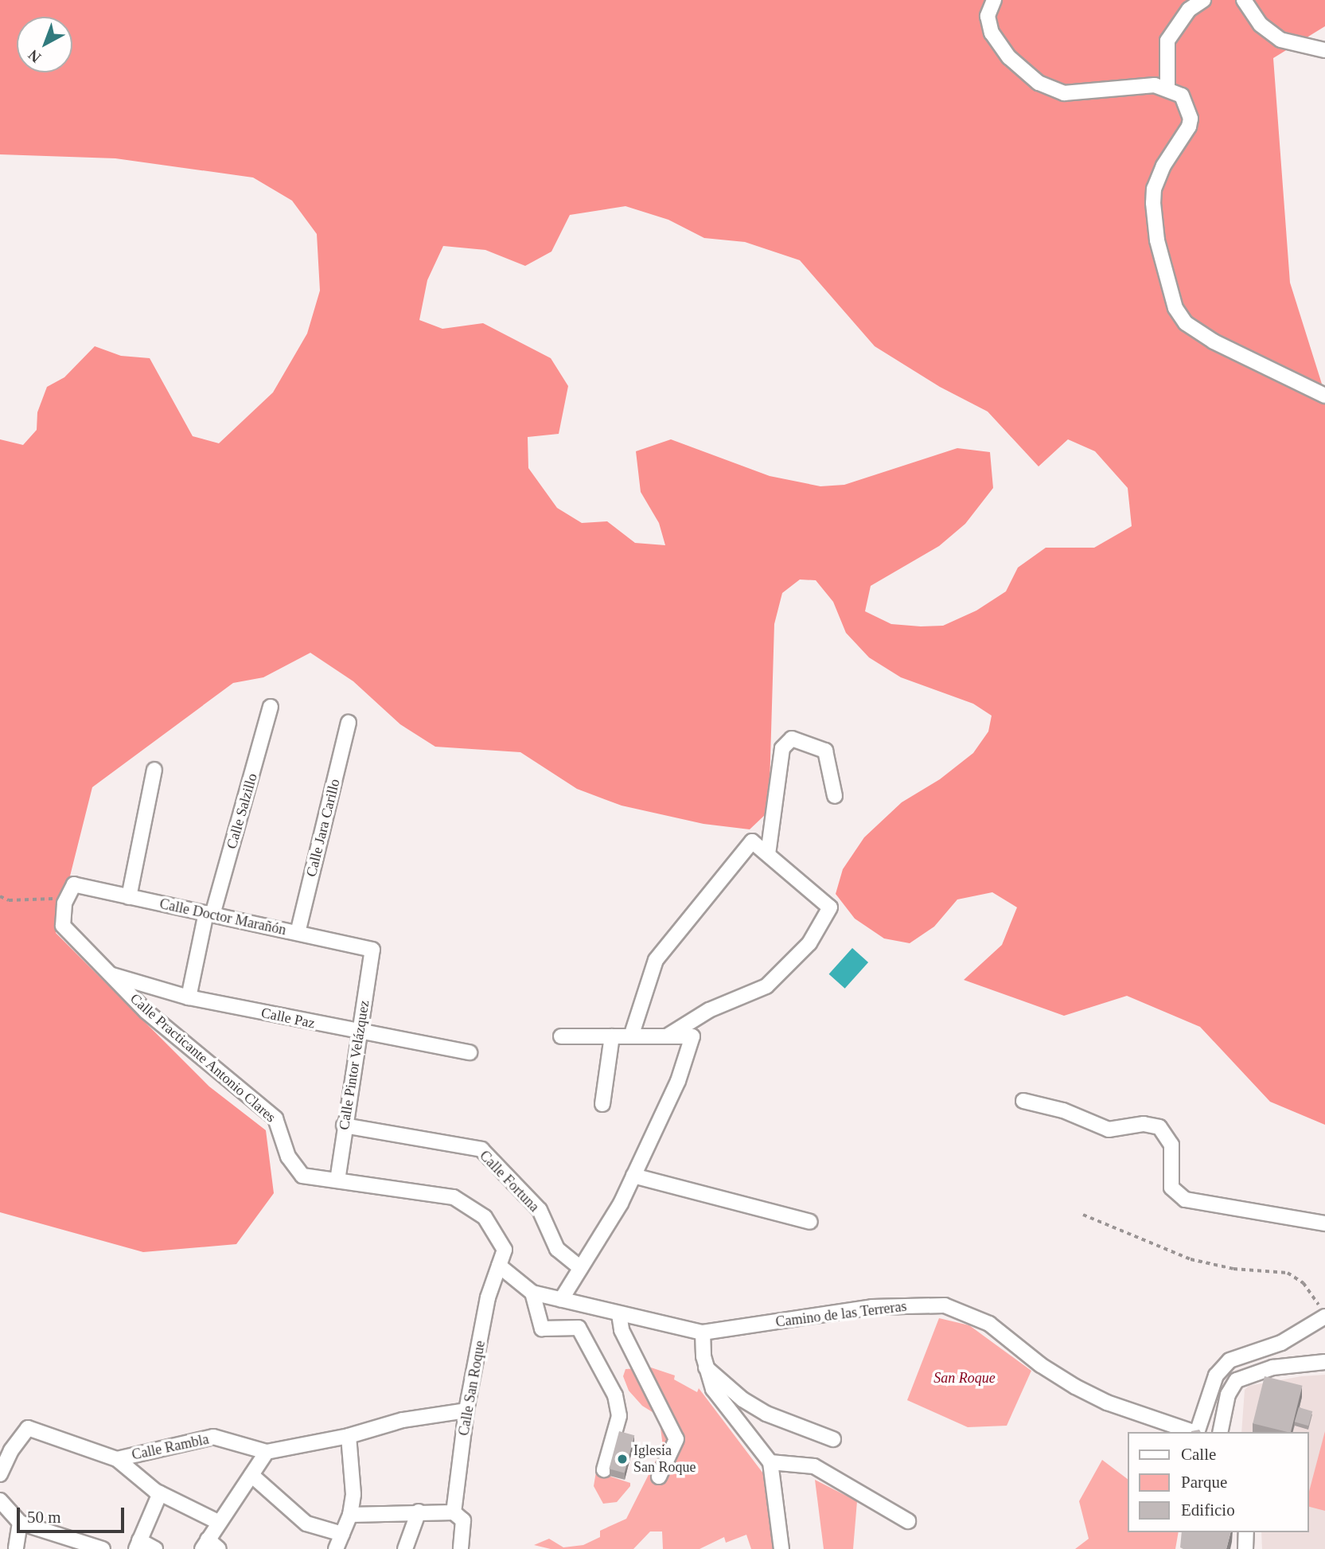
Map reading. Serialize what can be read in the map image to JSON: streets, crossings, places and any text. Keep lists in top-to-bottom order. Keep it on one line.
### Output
{"streets":{"street":["Calle Salzillo","Calle Jara Carillo","Calle Doctor Marañón","Calle Paz","Calle Practicante Antonio Clares","Calle Pintor Velázquez","Calle Fortuna","Camino de las Terreras","Calle San Roque","Calle Rambla"]},"crossings":[["Calle Salzillo","Calle Doctor Marañón"],["Calle Salzillo","Calle Paz"],["Calle Jara Carillo","Calle Doctor Marañón"],["Calle Doctor Marañón","Calle Practicante Antonio Clares"],["Calle Doctor Marañón","Calle Pintor Velázquez"],["Calle Paz","Calle Practicante Antonio Clares"],["Calle Paz","Calle Pintor Velázquez"],["Calle Practicante Antonio Clares","Calle Pintor Velázquez"],["Calle Practicante Antonio Clares","Camino de las Terreras"],["Calle Practicante Antonio Clares","Calle San Roque"],["Calle Pintor Velázquez","Calle Fortuna"],["Camino de las Terreras","Calle San Roque"],["Calle San Roque","Calle Rambla"]],"parks":["San Roque"],"places":["Iglesia San Roque"],"legend":["Calle","Parque","Edificio"],"scale_bar":"50 m","north":"bottom left"}
